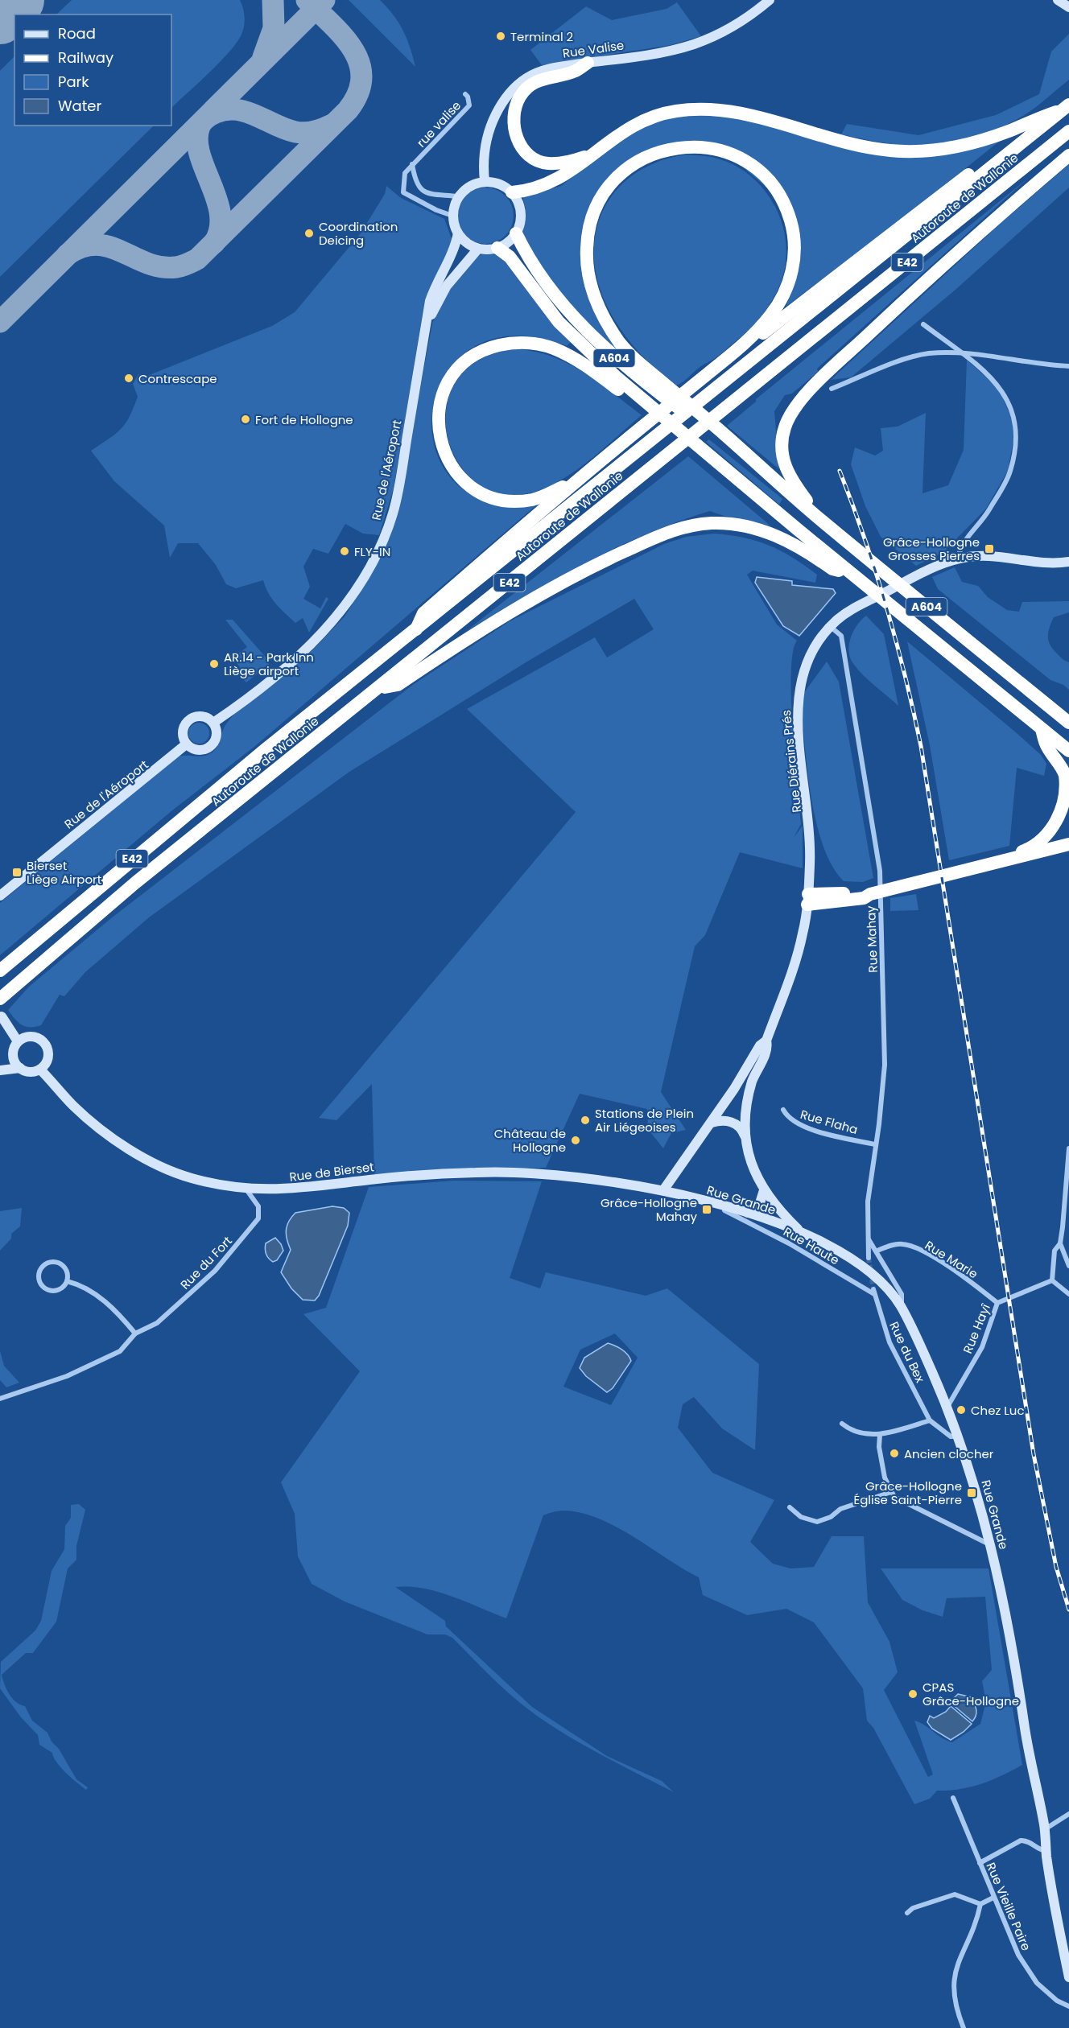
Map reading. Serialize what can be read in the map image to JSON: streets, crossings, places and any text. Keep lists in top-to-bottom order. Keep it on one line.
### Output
{"streets":{"highway":["Autoroute de Wallonie","E42","A604"],"main road":["Rue Valise","Rue de l'Aéroport","Rue Diérains Prés","Rue de Bierset","Rue Grande"],"street":["rue valise","Rue Mahay","Rue Flaha","Rue Haute","Rue Marie","Rue du Fort","Rue Hayî","Rue du Bex","Rue Vieille Paire"]},"crossings":[["Rue Valise","A604"],["Rue Valise","Rue de l'Aéroport"],["A604","Rue de l'Aéroport"],["Rue Diérains Prés","Rue Mahay"],["Rue Diérains Prés","Rue de Bierset"],["Rue Diérains Prés","Rue Grande"],["Rue Mahay","Rue Flaha"],["Rue de Bierset","Rue Grande"],["Rue de Bierset","Rue du Fort"],["Rue Grande","Rue Haute"],["Rue Grande","Rue Hayî"],["Rue Haute","Rue du Bex"],["Rue Marie","Rue Hayî"]],"places":{"other":["Terminal 2","Coordination Deicing","Contrescape","Fort de Hollogne","FLY-IN","AR.14 - Park Inn Liège airport","Stations de Plein Air Liégeoises","Château de Hollogne","Chez Luc","Ancien clocher","CPAS Grâce-Hollogne"],"transit":["Grâce-Hollogne Grosses Pierres","Bierset Liège Airport","Grâce-Hollogne Mahay","Grâce-Hollogne Église Saint-Pierre"]},"legend":["Road","Railway","Park","Water"]}
